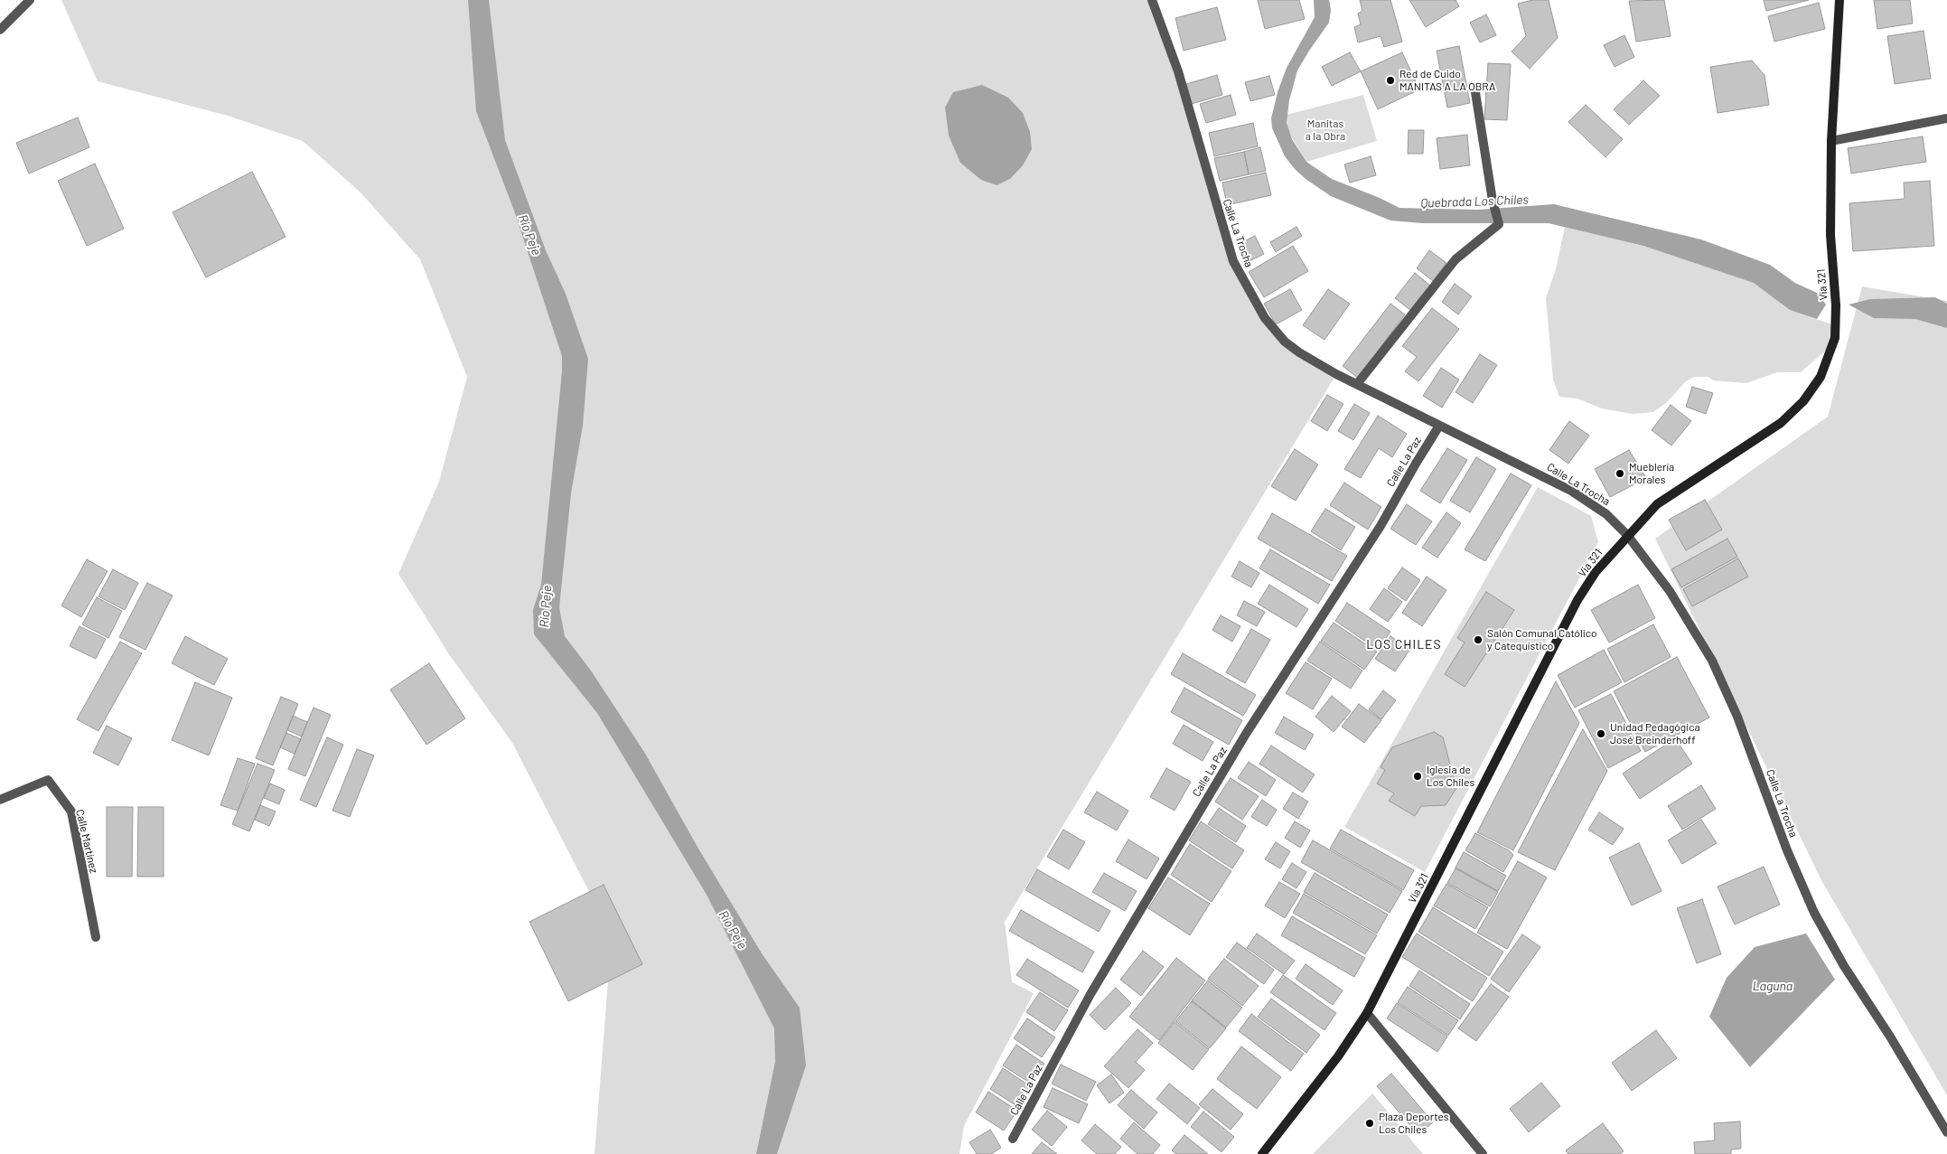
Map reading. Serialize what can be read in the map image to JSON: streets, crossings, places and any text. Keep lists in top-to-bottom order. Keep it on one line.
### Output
{"streets":{"street":["Calle La Trocha","Vía 321","Calle La Paz","Calle Martínez"]},"crossings":[["Calle La Trocha","Vía 321"],["Calle La Trocha","Calle La Paz"]],"districts":["LOS CHILES"],"water":["Quebrada Los Chiles","Río Peje","Laguna"],"parks":["Manitas a la Obra"],"places":["Red de Cuido MANITAS A LA OBRA","Mueblería Morales","Salón Comunal Católico y Catequístico","Unidad Pedagógica José Breinderhoff","Iglesia de Los Chiles","Plaza Deportes Los Chiles"]}
